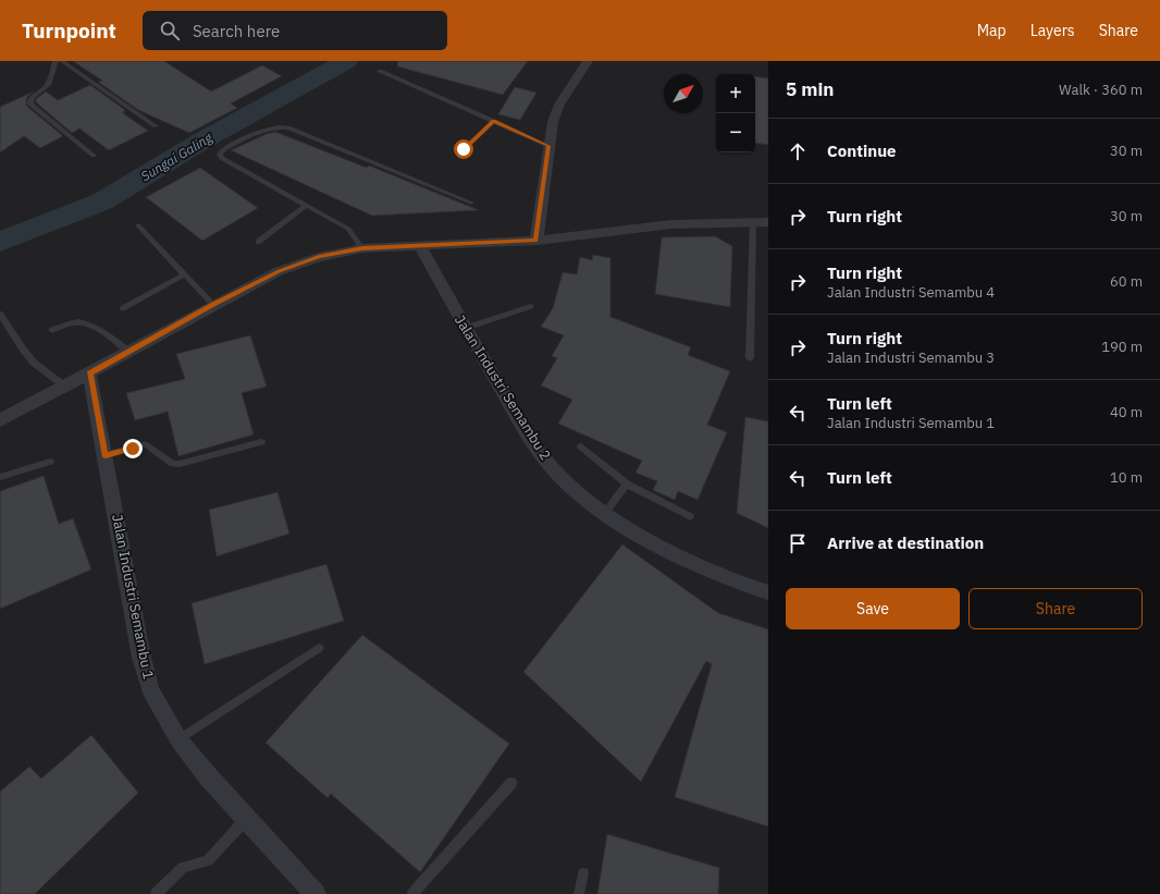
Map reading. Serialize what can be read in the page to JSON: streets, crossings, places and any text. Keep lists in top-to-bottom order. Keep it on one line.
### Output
{"streets":{"street":["Jalan Industri Semambu 2","Jalan Industri Semambu 1"]},"water":["Sungai Galing"],"north":"top right","page":{"header":"Turnpoint","search":"Search here","nav":["Map","Layers","Share"],"heading":["5 min","Walk · 360 m"],"map_buttons":["+","−"],"list":[["Continue","30 m"],["Turn right","30 m"],["Turn right","Jalan Industri Semambu 4","60 m"],["Turn right","Jalan Industri Semambu 3","190 m"],["Turn left","Jalan Industri Semambu 1","40 m"],["Turn left","10 m"],"Arrive at destination"],"buttons":["Save","Share"]}}
